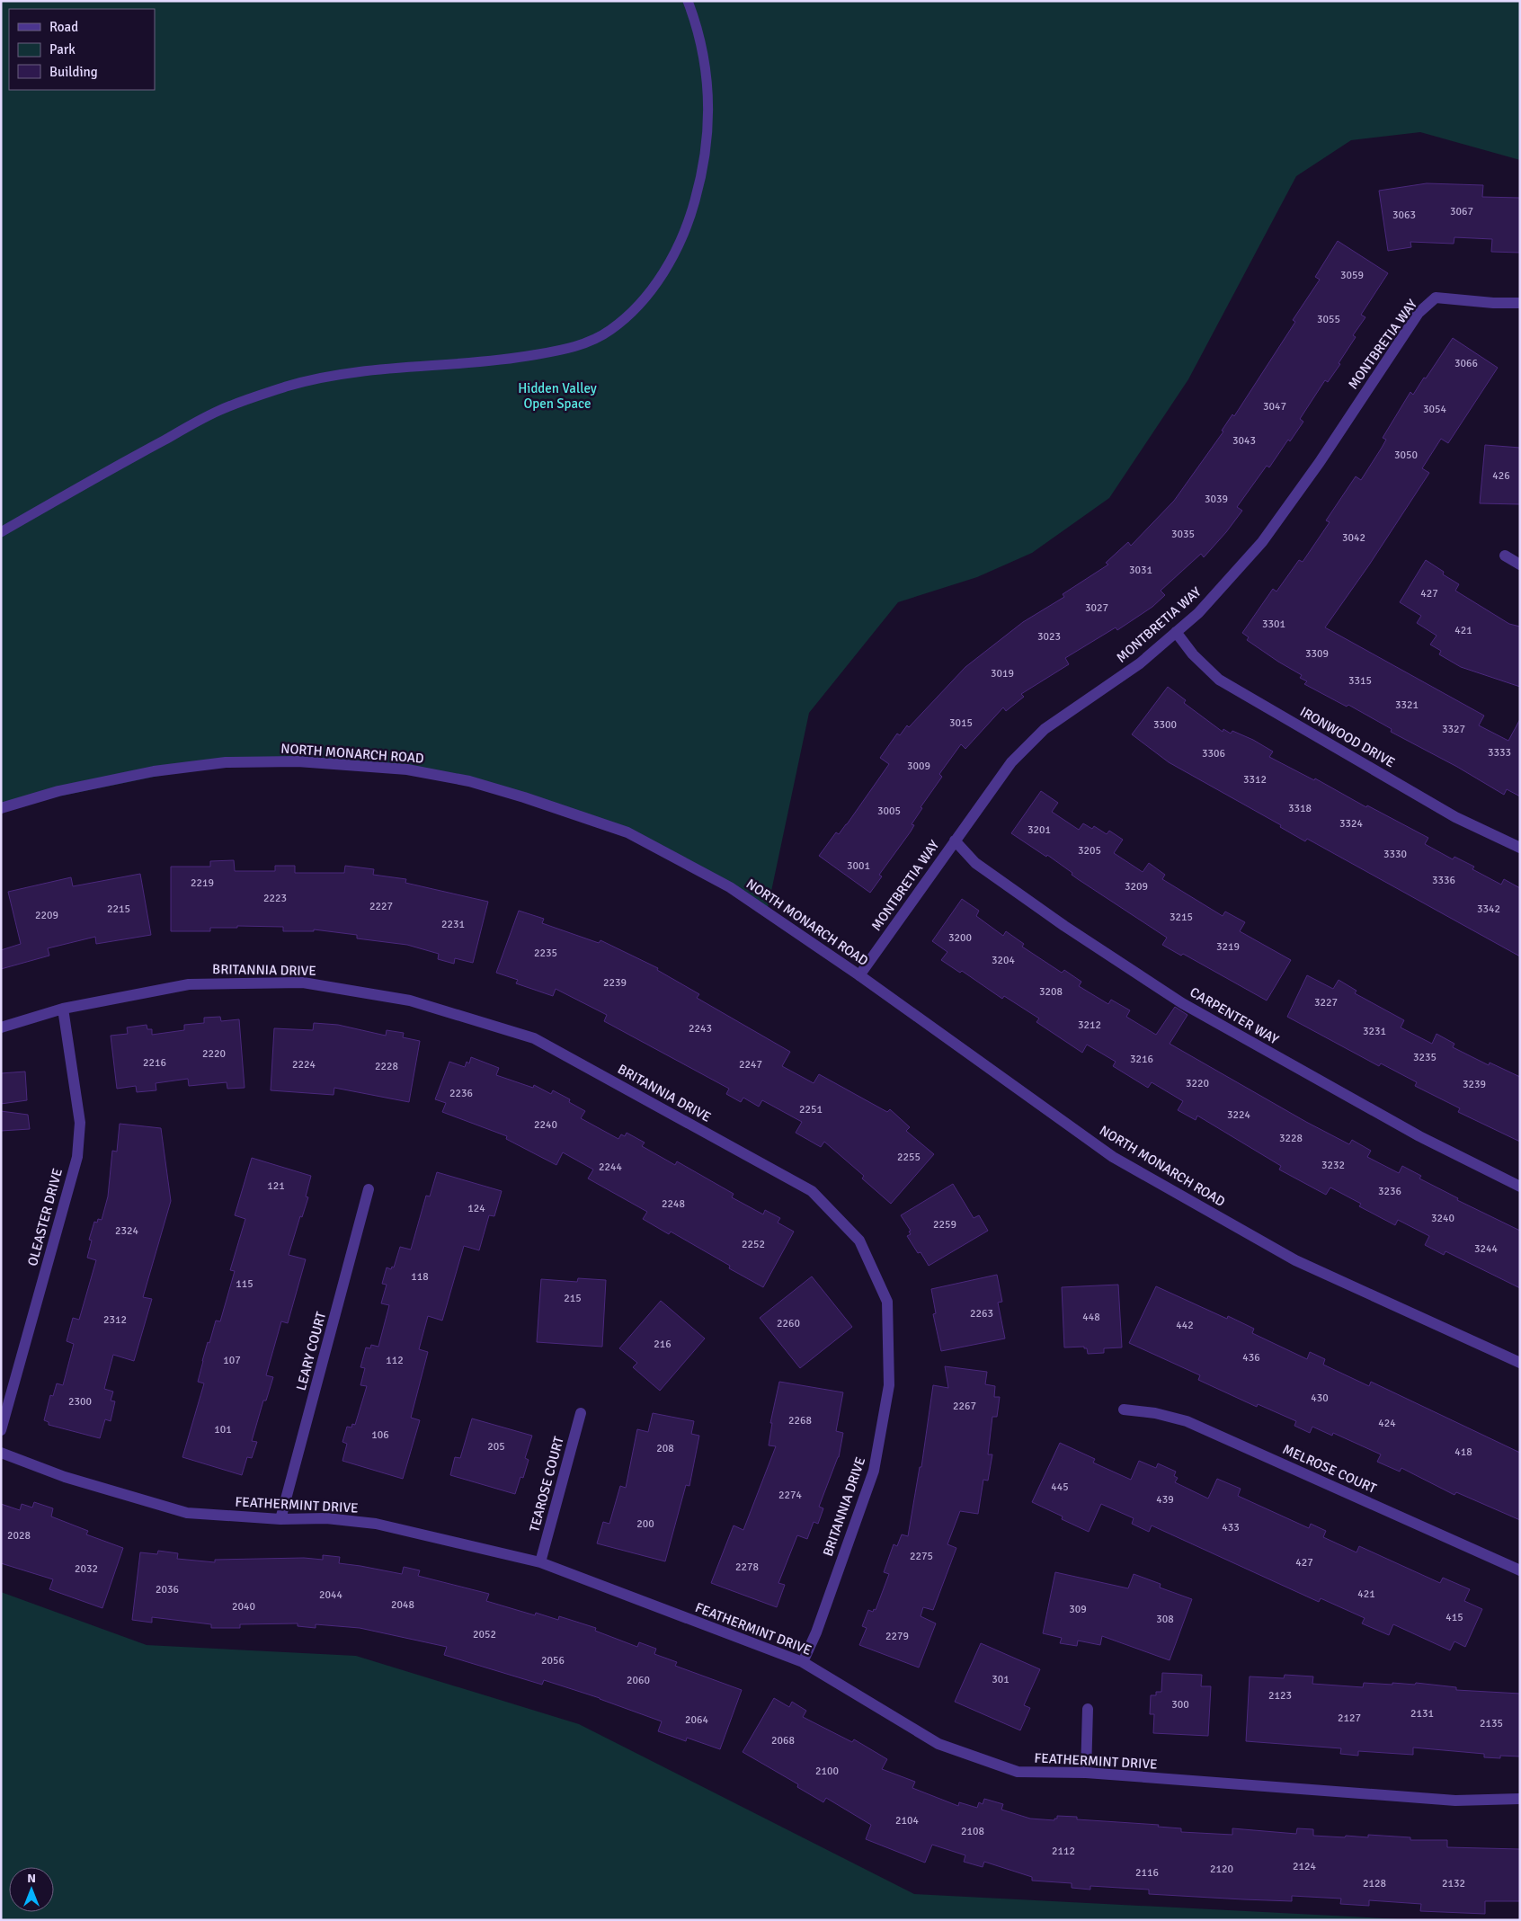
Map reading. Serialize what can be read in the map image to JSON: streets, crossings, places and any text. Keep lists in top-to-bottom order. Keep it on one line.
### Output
{"streets":{"street":["MONTBRETIA WAY","IRONWOOD DRIVE","NORTH MONARCH ROAD","BRITANNIA DRIVE","CARPENTER WAY","OLEASTER DRIVE","LEARY COURT","MELROSE COURT","TEAROSE COURT","FEATHERMINT DRIVE"]},"crossings":[["MONTBRETIA WAY","IRONWOOD DRIVE"],["MONTBRETIA WAY","NORTH MONARCH ROAD"],["MONTBRETIA WAY","CARPENTER WAY"],["BRITANNIA DRIVE","OLEASTER DRIVE"],["BRITANNIA DRIVE","FEATHERMINT DRIVE"],["LEARY COURT","FEATHERMINT DRIVE"],["TEAROSE COURT","FEATHERMINT DRIVE"]],"parks":["Hidden Valley Open Space"],"house_numbers":["3067","3063","3059","3055","3066","3047","3054","3043","3050","426","3039","3035","3042","3031","427","3027","3301","421","3023","3309","3019","3315","3321","3015","3300","3327","3333","3306","3009","3312","3318","3005","3324","3201","3205","3330","3001","3336","2219","3209","2223","2227","2215","3342","2209","3215","2231","3200","3219","2235","3204","2239","3208","3227","3212","2243","3231","2220","3235","3216","2216","2224","2247","2228","3220","3239","2236","2251","3224","2240","3228","2255","3232","2244","121","3236","2248","124","3240","2259","2324","2252","3244","118","115","215","2263","448","2312","2260","442","216","436","107","112","430","2300","2267","2268","424","101","106","205","208","418","445","2274","439","200","433","2028","2275","427","2278","2032","2036","421","2044","2048","2040","309","415","308","2052","2279","2056","301","2060","2123","300","2131","2127","2064","2135","2068","2100","2104","2108","2112","2124","2120","2116","2128","2132"],"legend":["Road","Park","Building"],"north":"top"}
